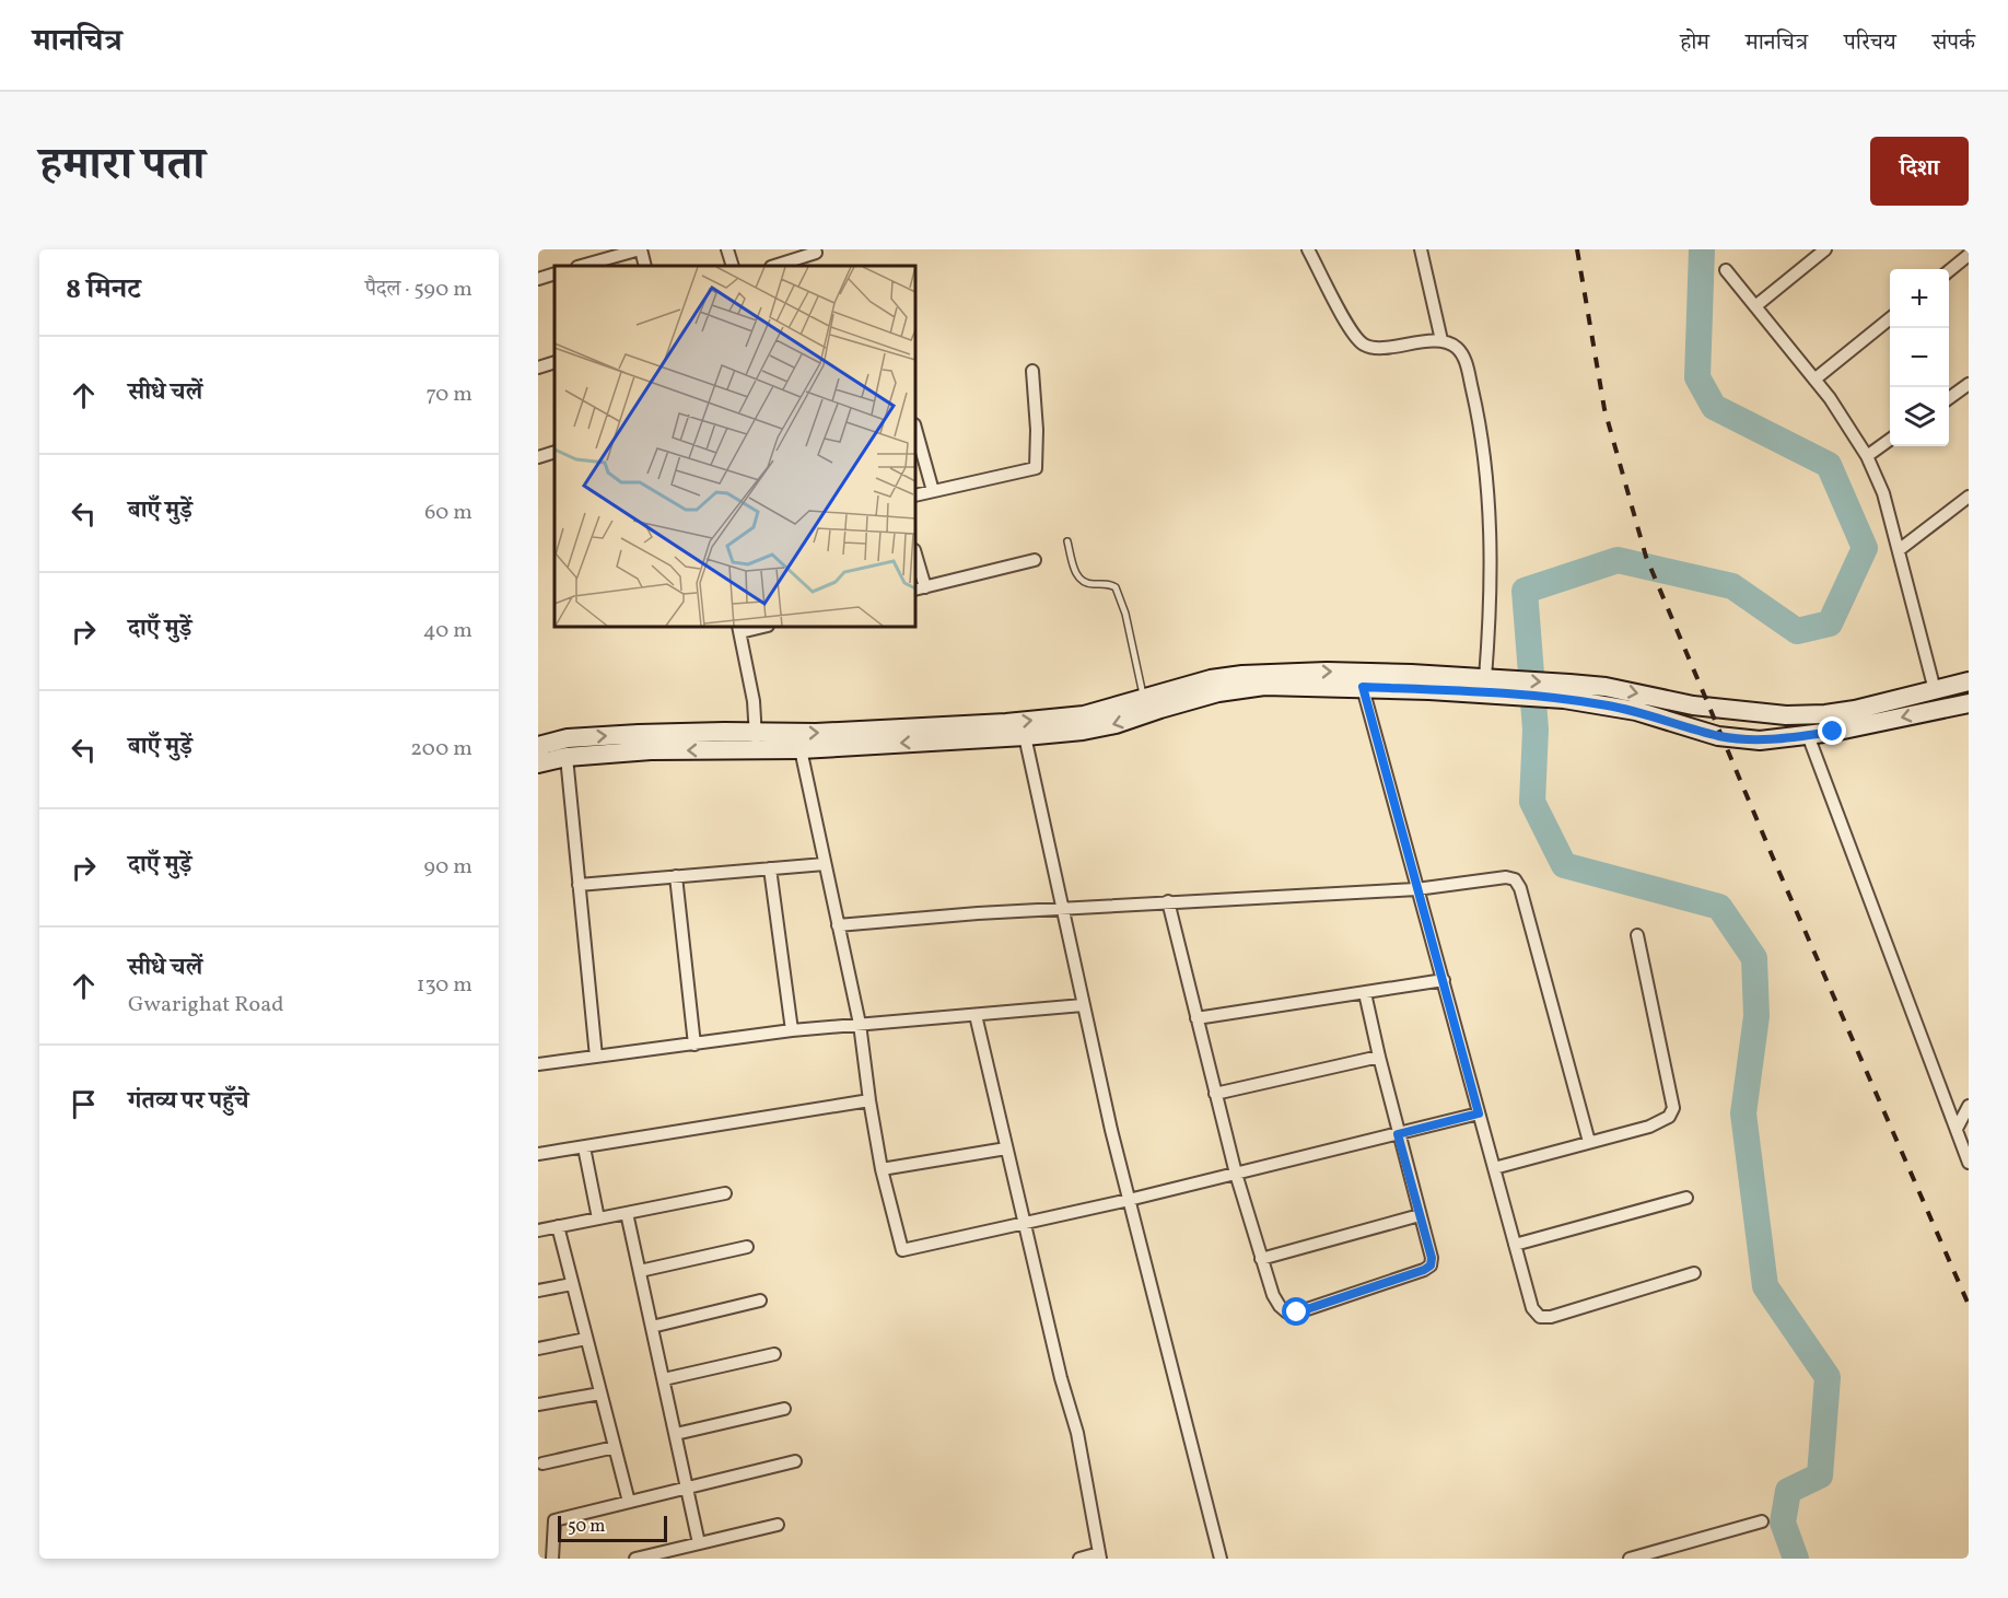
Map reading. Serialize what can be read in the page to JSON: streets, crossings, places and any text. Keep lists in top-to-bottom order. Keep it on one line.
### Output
{"scale_bar":"50 m","page":{"header":"मानचित्र","nav":["होम","मानचित्र","परिचय","संपर्क"],"title":"हमारा पता","buttons":"दिशा","heading":["8 मिनट","पैदल · 590 m"],"map_buttons":["+","−"],"list":[["सीधे चलें","70 m"],["बाएँ मुड़ें","60 m"],["दाएँ मुड़ें","40 m"],["बाएँ मुड़ें","200 m"],["दाएँ मुड़ें","90 m"],["सीधे चलें","Gwarighat Road","130 m"],"गंतव्य पर पहुँचे"],"scale":"50 m"}}
